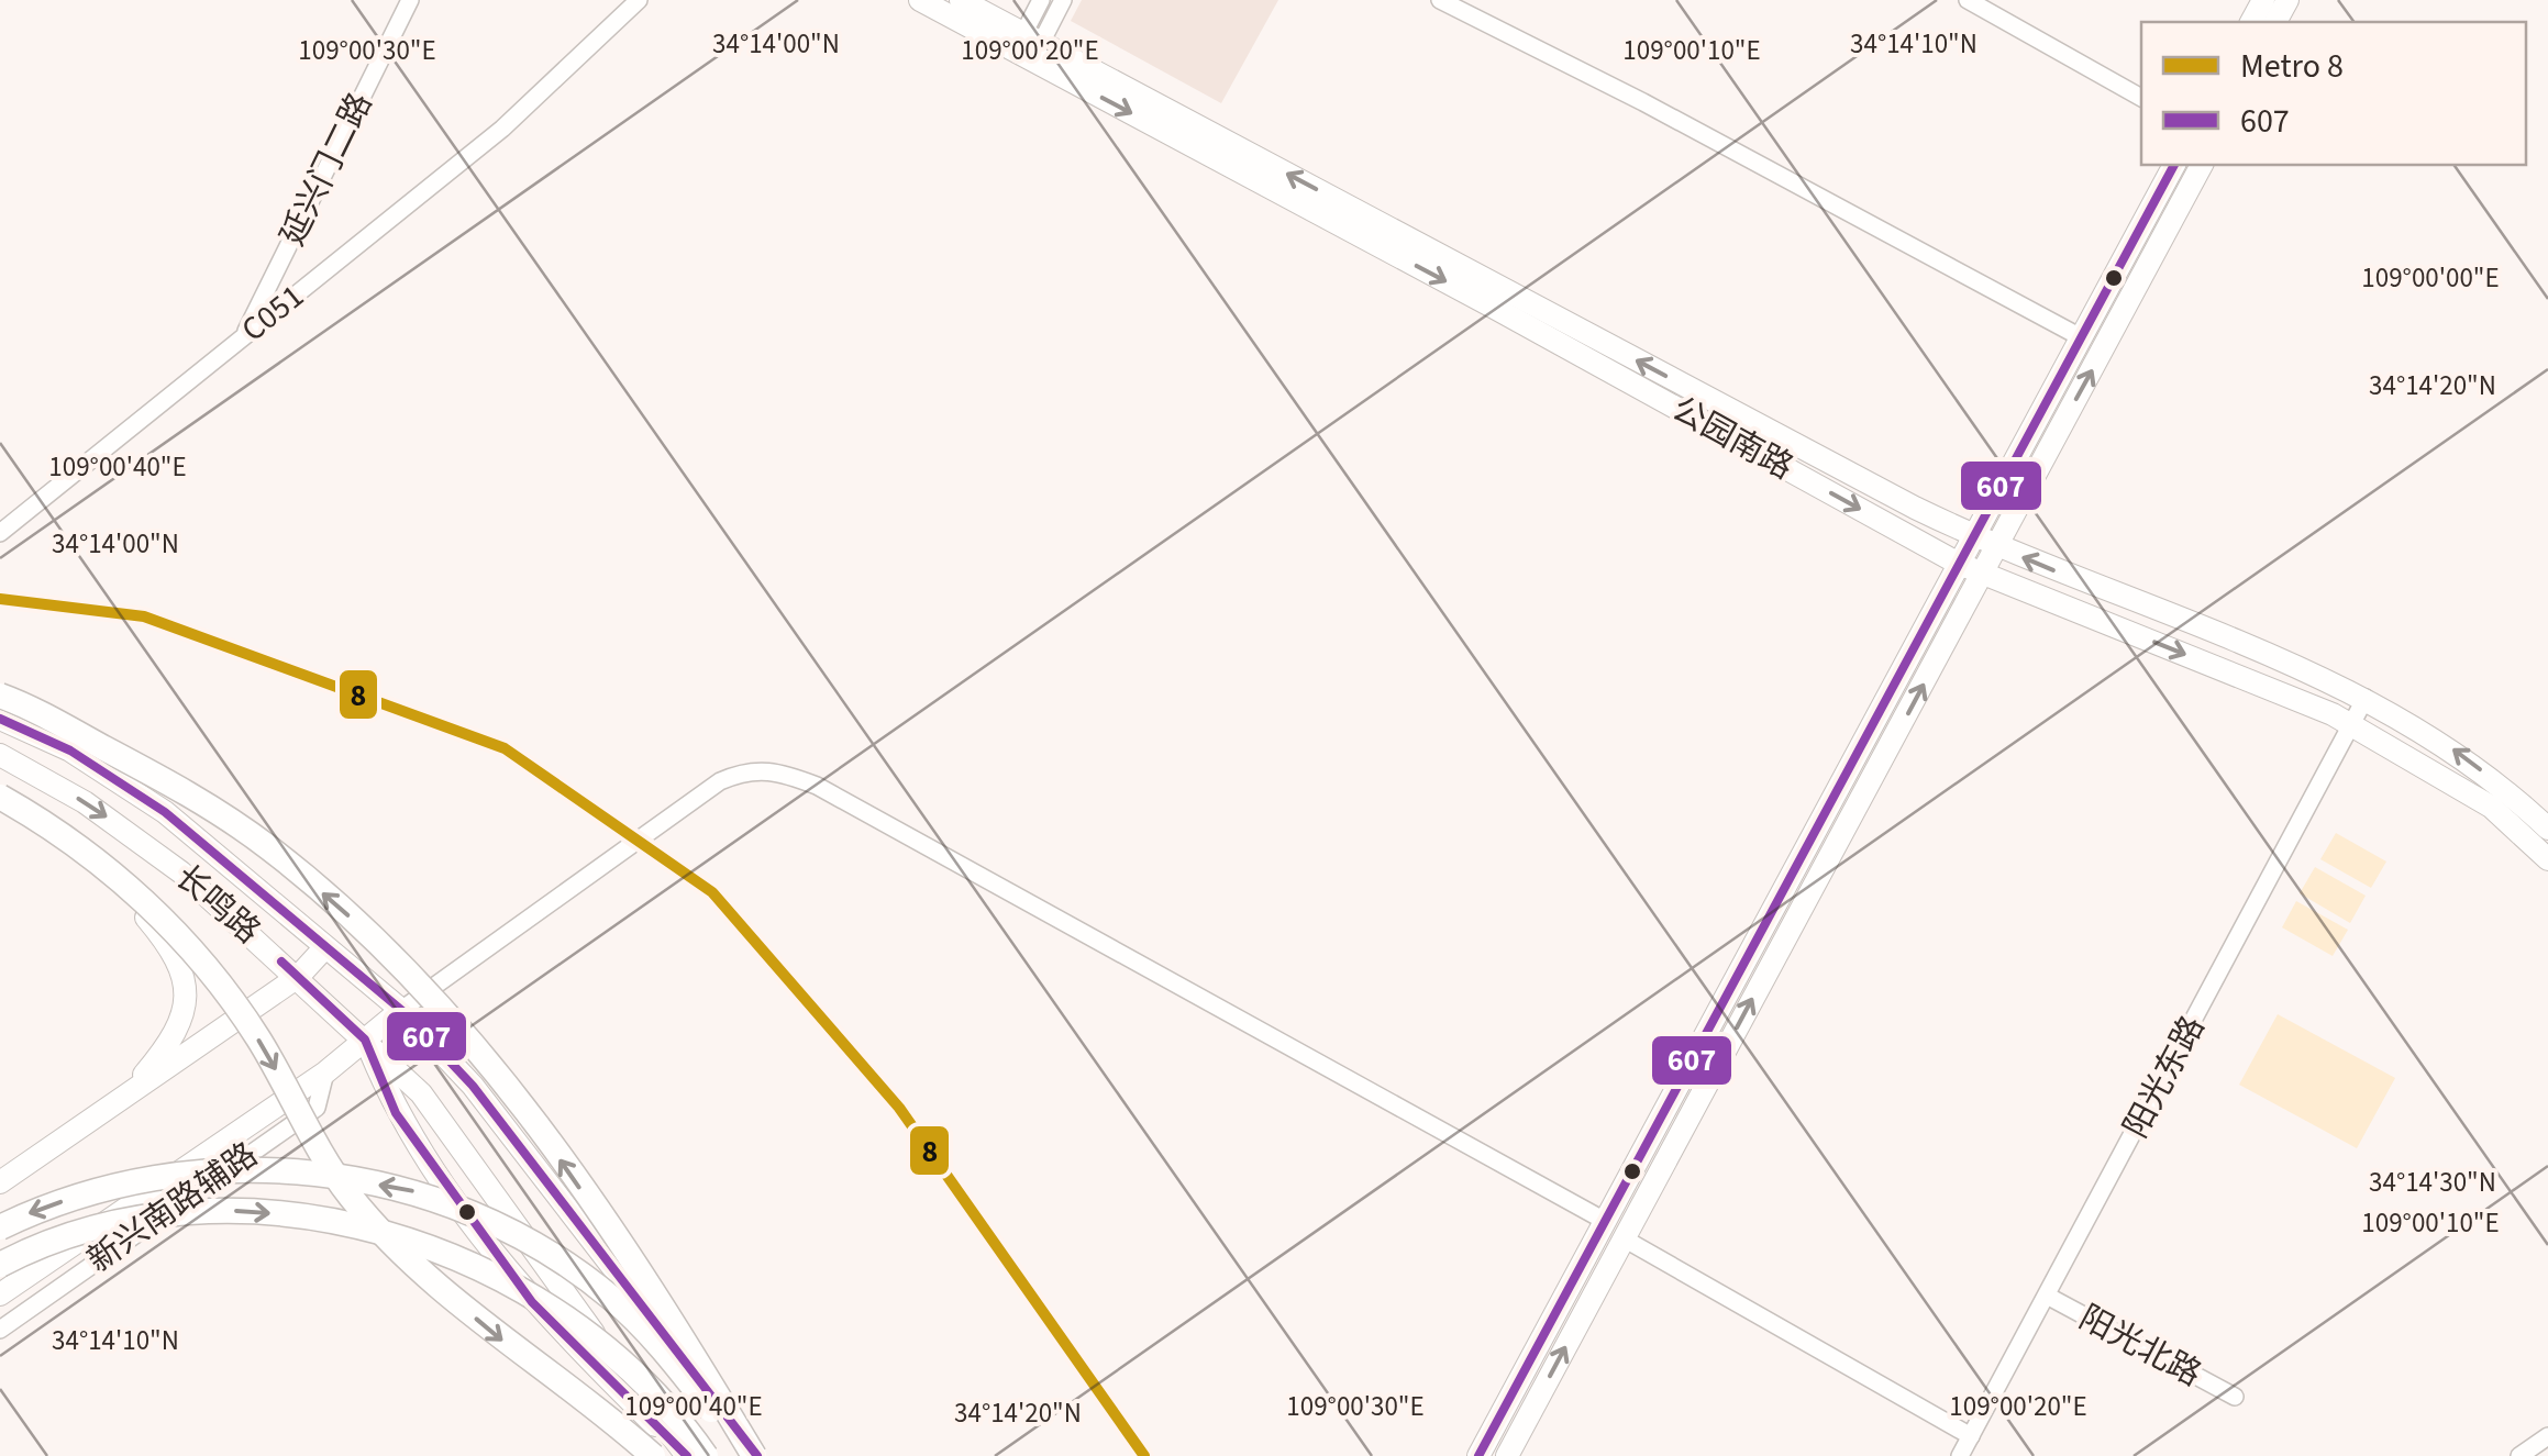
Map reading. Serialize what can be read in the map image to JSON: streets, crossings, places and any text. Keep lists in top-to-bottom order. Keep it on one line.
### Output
{"streets":{"main road":["公园南路","长鸣路"],"street":["延兴门二路","C051","阳光东路","新兴南路辅路","阳光北路"]},"crossings":[["延兴门二路","C051"],["公园南路","阳光东路"],["阳光东路","阳光北路"]],"lines":["transit line 607","metro line 8"],"legend":["Metro 8","607"],"coordinates":["34°14'10\"N","34°14'00\"N","109°00'30\"E","109°00'20\"E","109°00'10\"E","109°00'00\"E","34°14'20\"N","109°00'40\"E","34°14'30\"N"]}
